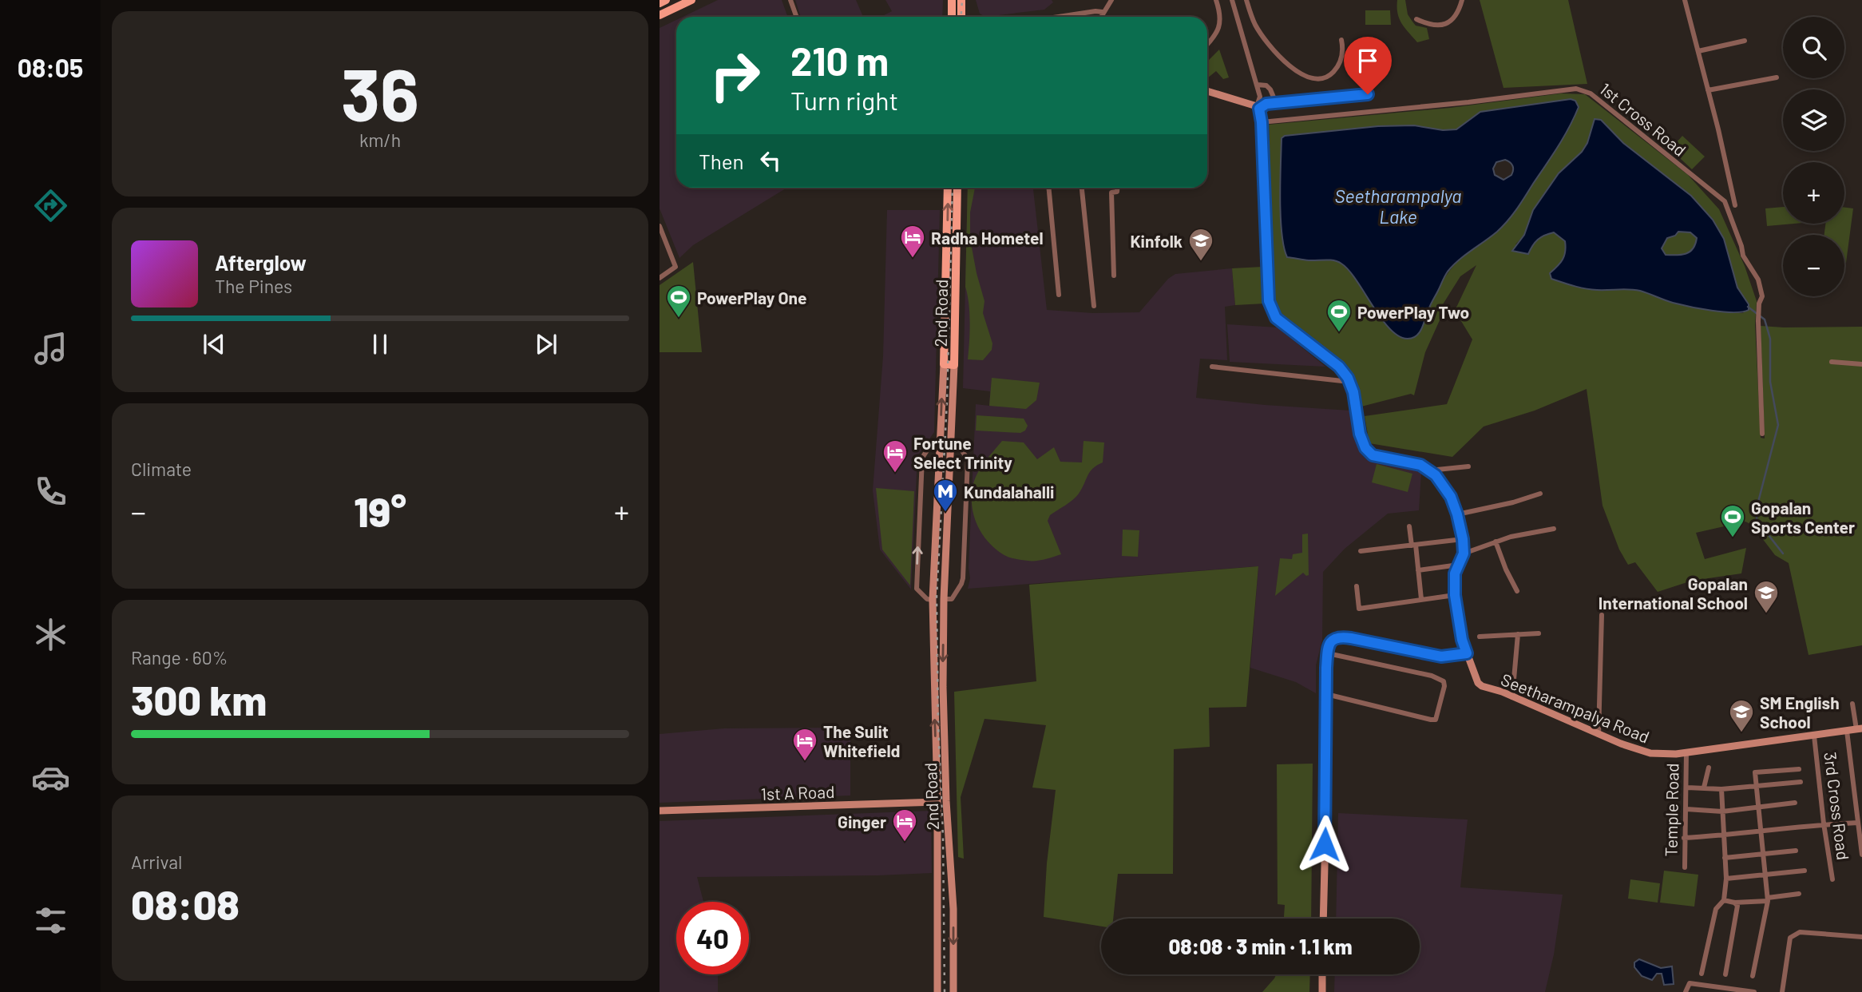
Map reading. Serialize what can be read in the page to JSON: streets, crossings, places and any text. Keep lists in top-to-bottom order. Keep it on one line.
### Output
{"streets":{"main road":["2nd Road"],"street":["1st Cross Road","Seetharampalya Road","1st A Road","3rd Cross Road","Temple Road"]},"crossings":[["2nd Road","1st A Road"],["Seetharampalya Road","3rd Cross Road"],["Seetharampalya Road","Temple Road"]],"water":["Seetharampalya Lake"],"places":{"hotel":["Radha Hometel","Fortune Select Trinity","The Sulit Whitefield","Ginger"],"school or university":["Kinfolk","Gopalan International School","SM English School"],"sports":["PowerPlay One","PowerPlay Two","Gopalan Sports Center"],"metro station":["Kundalahalli"]},"page":{"tabs":"08:05","tile":[["36","km/h"],"Climate",["Range · 60%","300 km"],["Arrival","08:08"]],"map_buttons":["+","−"],"turn":["210 m","Turn right"],"then":"Then","song":["Afterglow","The Pines"],"heat":["−","19°","+"],"limit":"40","trip":"08:08 · 3 min · 1.1 km"}}
